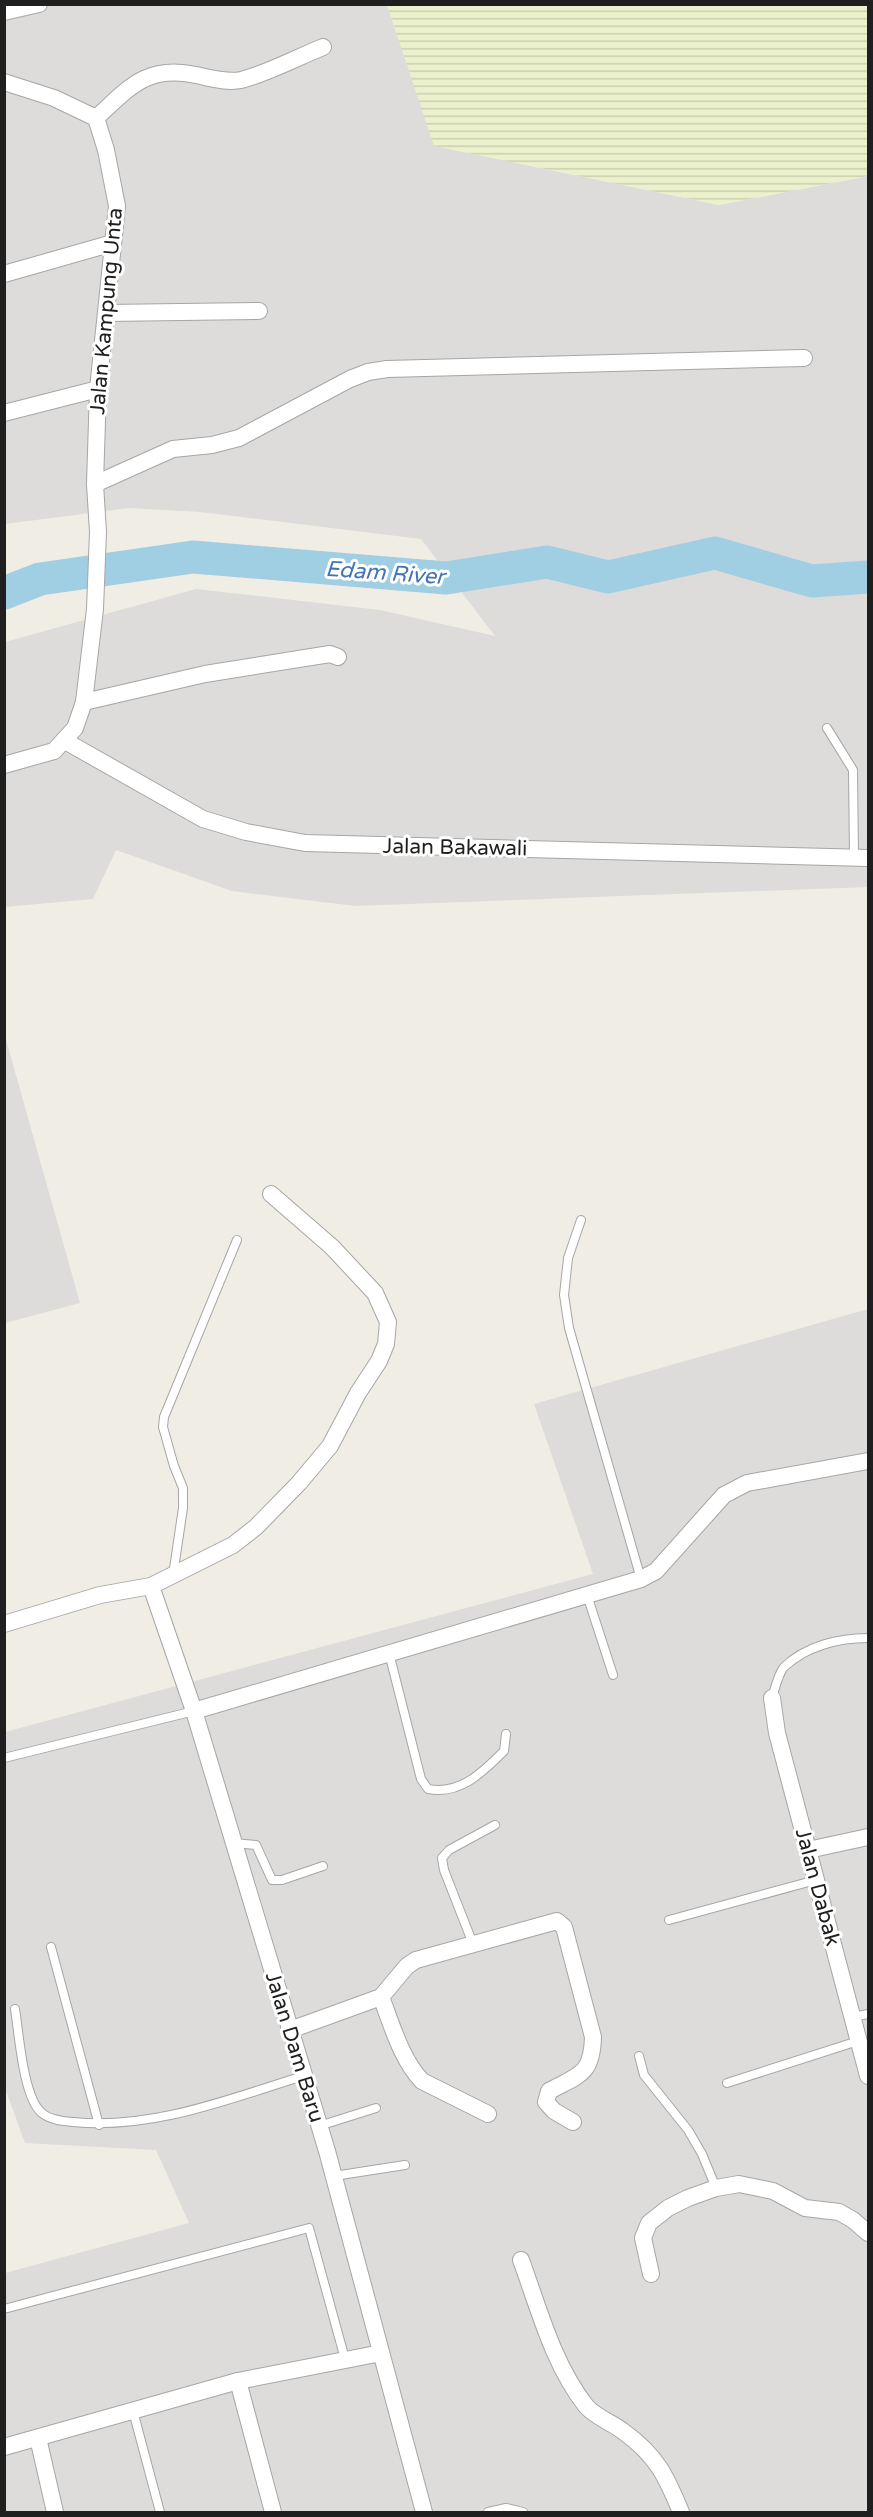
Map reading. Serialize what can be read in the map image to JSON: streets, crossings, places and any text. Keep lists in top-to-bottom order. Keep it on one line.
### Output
{"streets":{"street":["Jalan Kampung Unta","Jalan Bakawali","Jalan Dabak","Jalan Dam Baru"]},"water":["Edam River"]}
